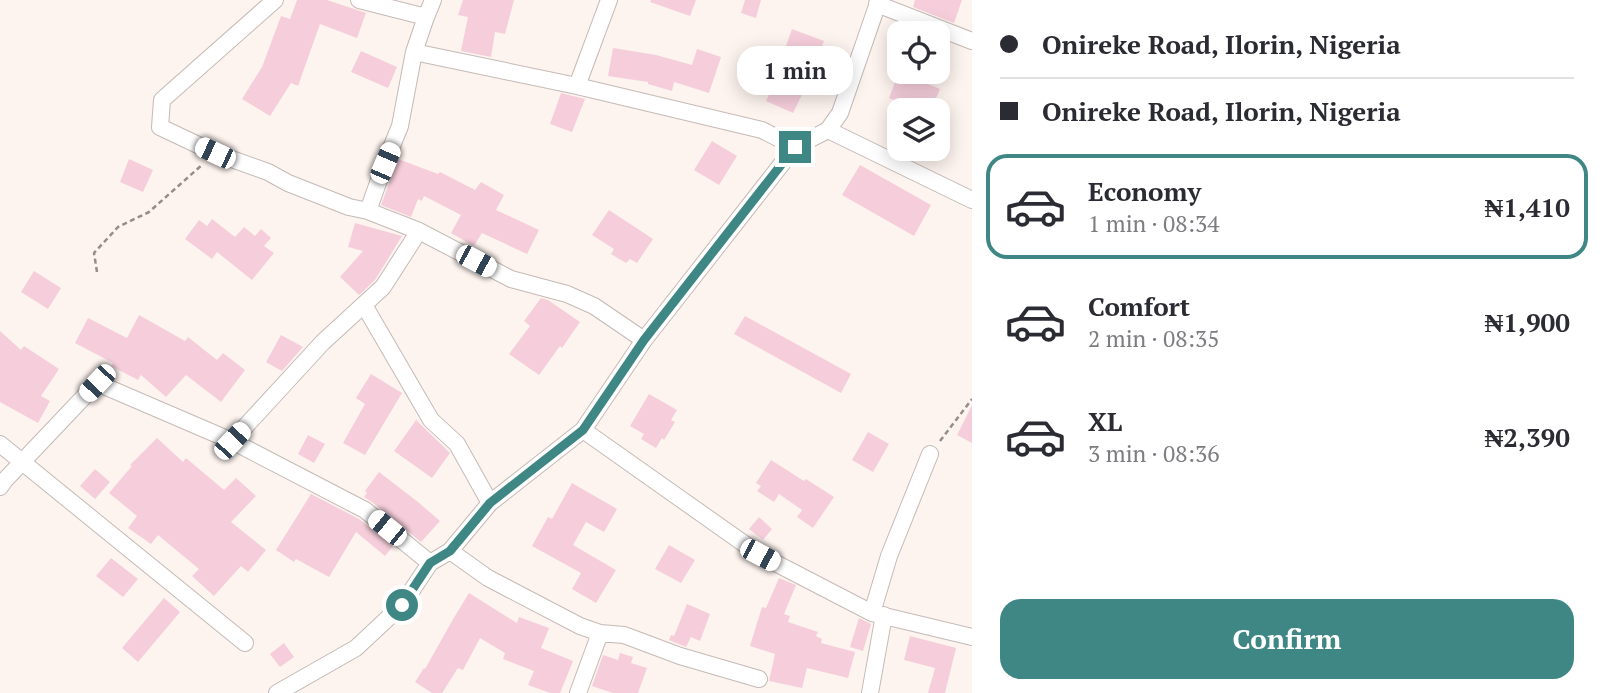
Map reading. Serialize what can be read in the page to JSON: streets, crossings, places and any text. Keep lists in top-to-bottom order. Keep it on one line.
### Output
{"page":{"banner":["Onireke Road, Ilorin, Nigeria","Onireke Road, Ilorin, Nigeria"],"bubble":"1 min","list":[{"name":"Economy","note":"1 min · 08:34","value":"₦1,410"},{"name":"Comfort","note":"2 min · 08:35","value":"₦1,900"},{"name":"XL","note":"3 min · 08:36","value":"₦2,390"}],"buttons":"Confirm"}}
